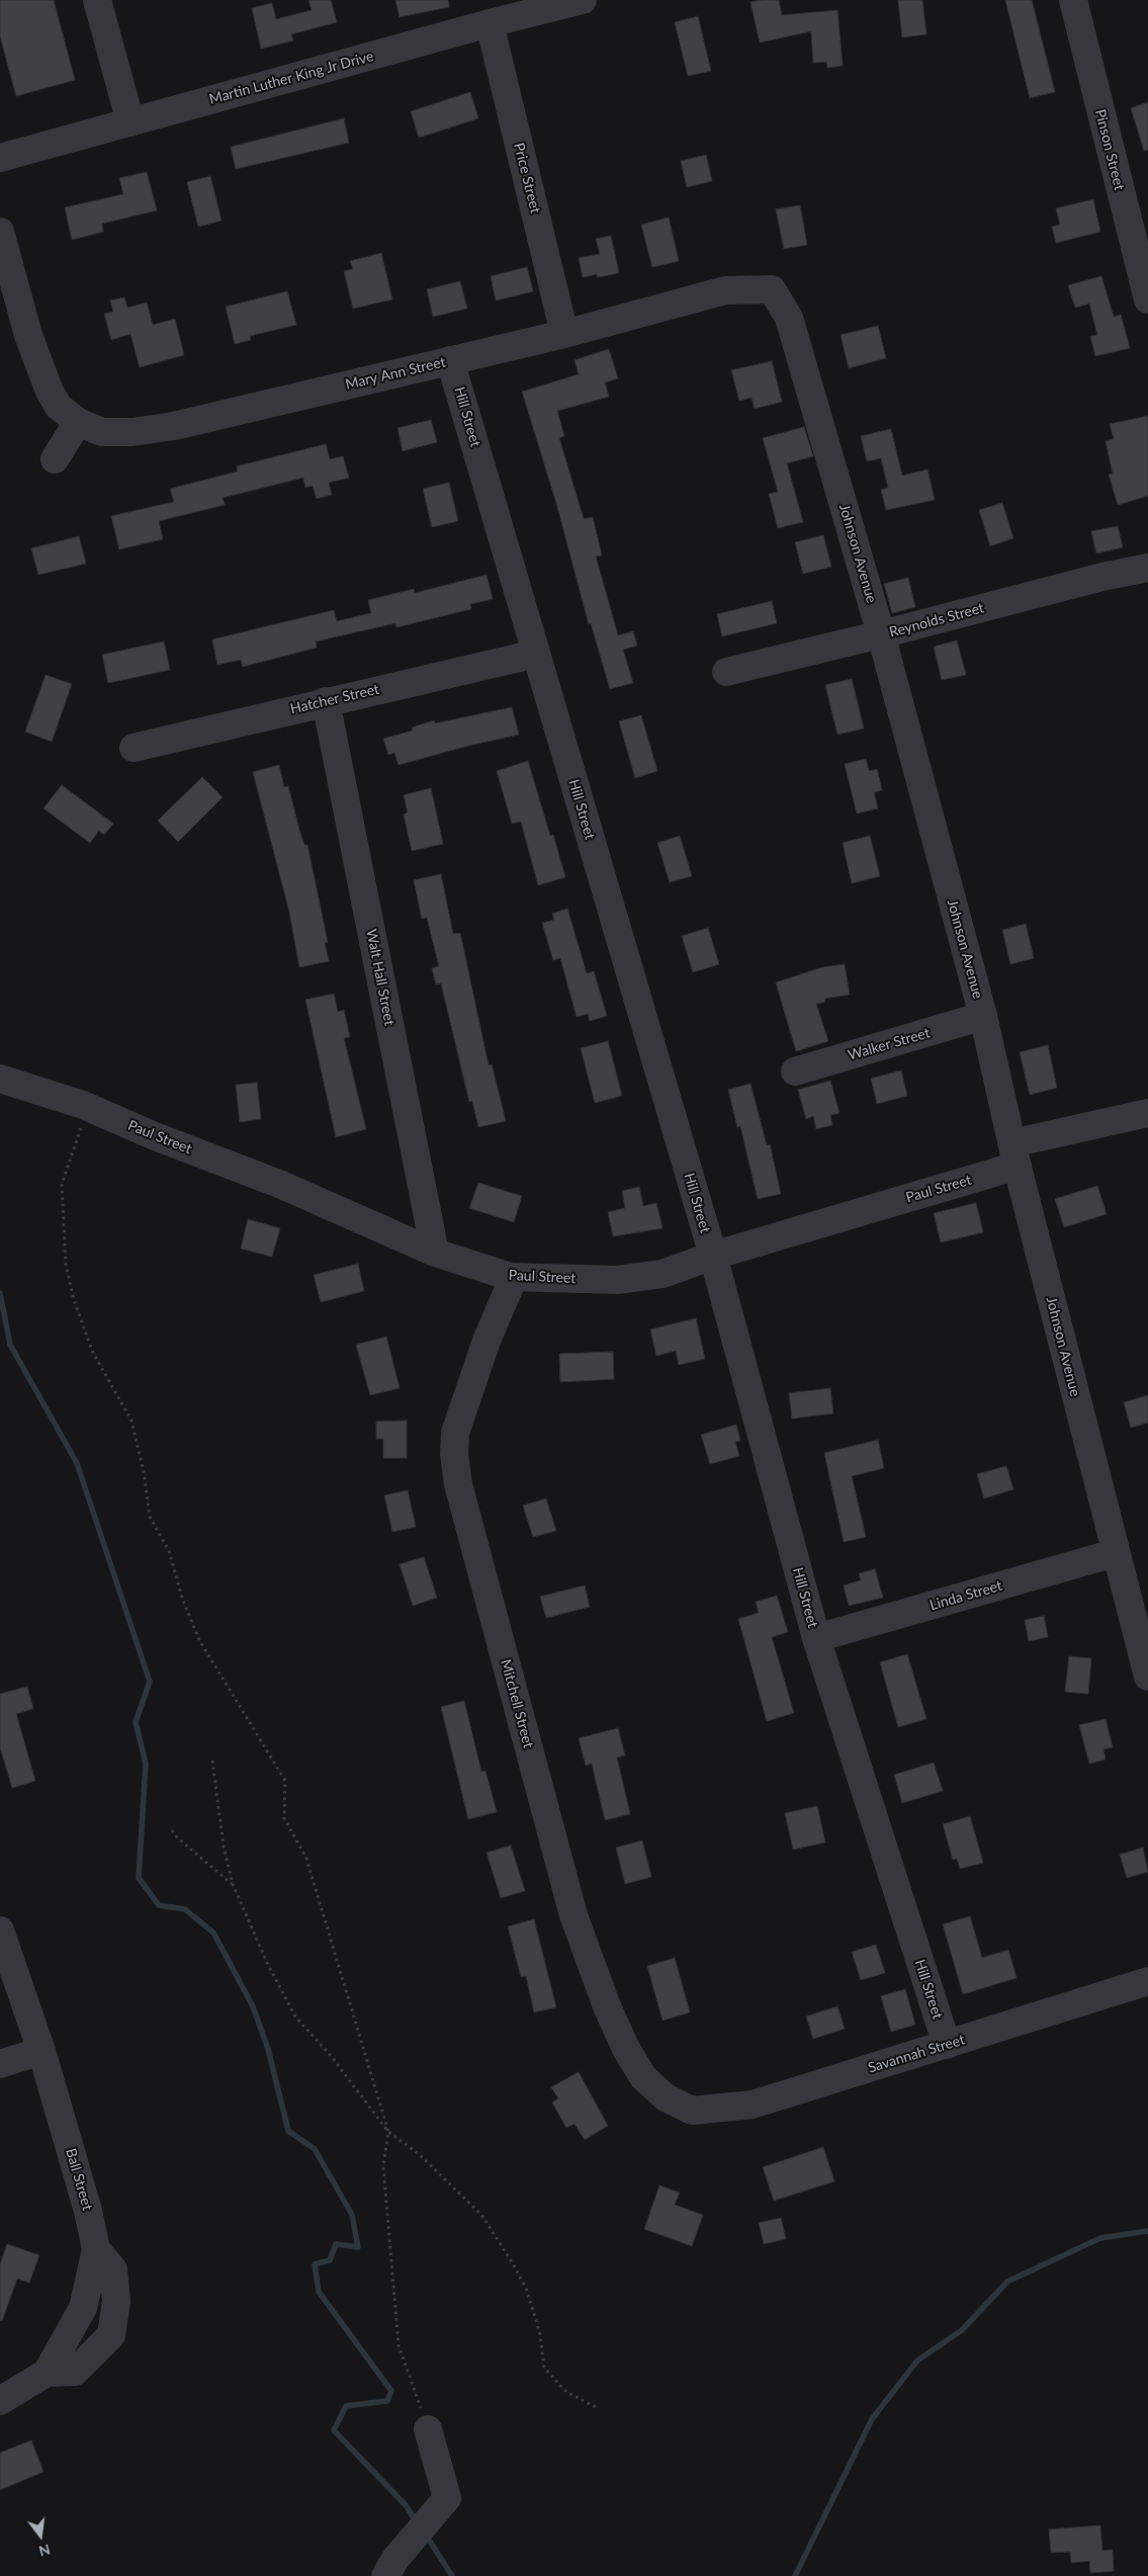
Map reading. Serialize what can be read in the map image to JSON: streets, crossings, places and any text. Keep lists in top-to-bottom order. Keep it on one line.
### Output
{"streets":{"street":["Martin Luther King Jr Drive","Pinson Street","Price Street","Mary Ann Street","Hill Street","Johnson Avenue","Reynolds Street","Hatcher Street","Walt Hall Street","Walker Street","Paul Street","Linda Street","Mitchell Street","Savannah Street","Ball Street"]},"crossings":[["Martin Luther King Jr Drive","Price Street"],["Price Street","Mary Ann Street"],["Mary Ann Street","Hill Street"],["Mary Ann Street","Johnson Avenue"],["Hill Street","Hatcher Street"],["Hill Street","Paul Street"],["Hill Street","Linda Street"],["Hill Street","Savannah Street"],["Johnson Avenue","Reynolds Street"],["Johnson Avenue","Walker Street"],["Johnson Avenue","Paul Street"],["Johnson Avenue","Linda Street"],["Hatcher Street","Walt Hall Street"],["Walt Hall Street","Paul Street"],["Paul Street","Mitchell Street"],["Mitchell Street","Savannah Street"]],"north":"bottom"}
